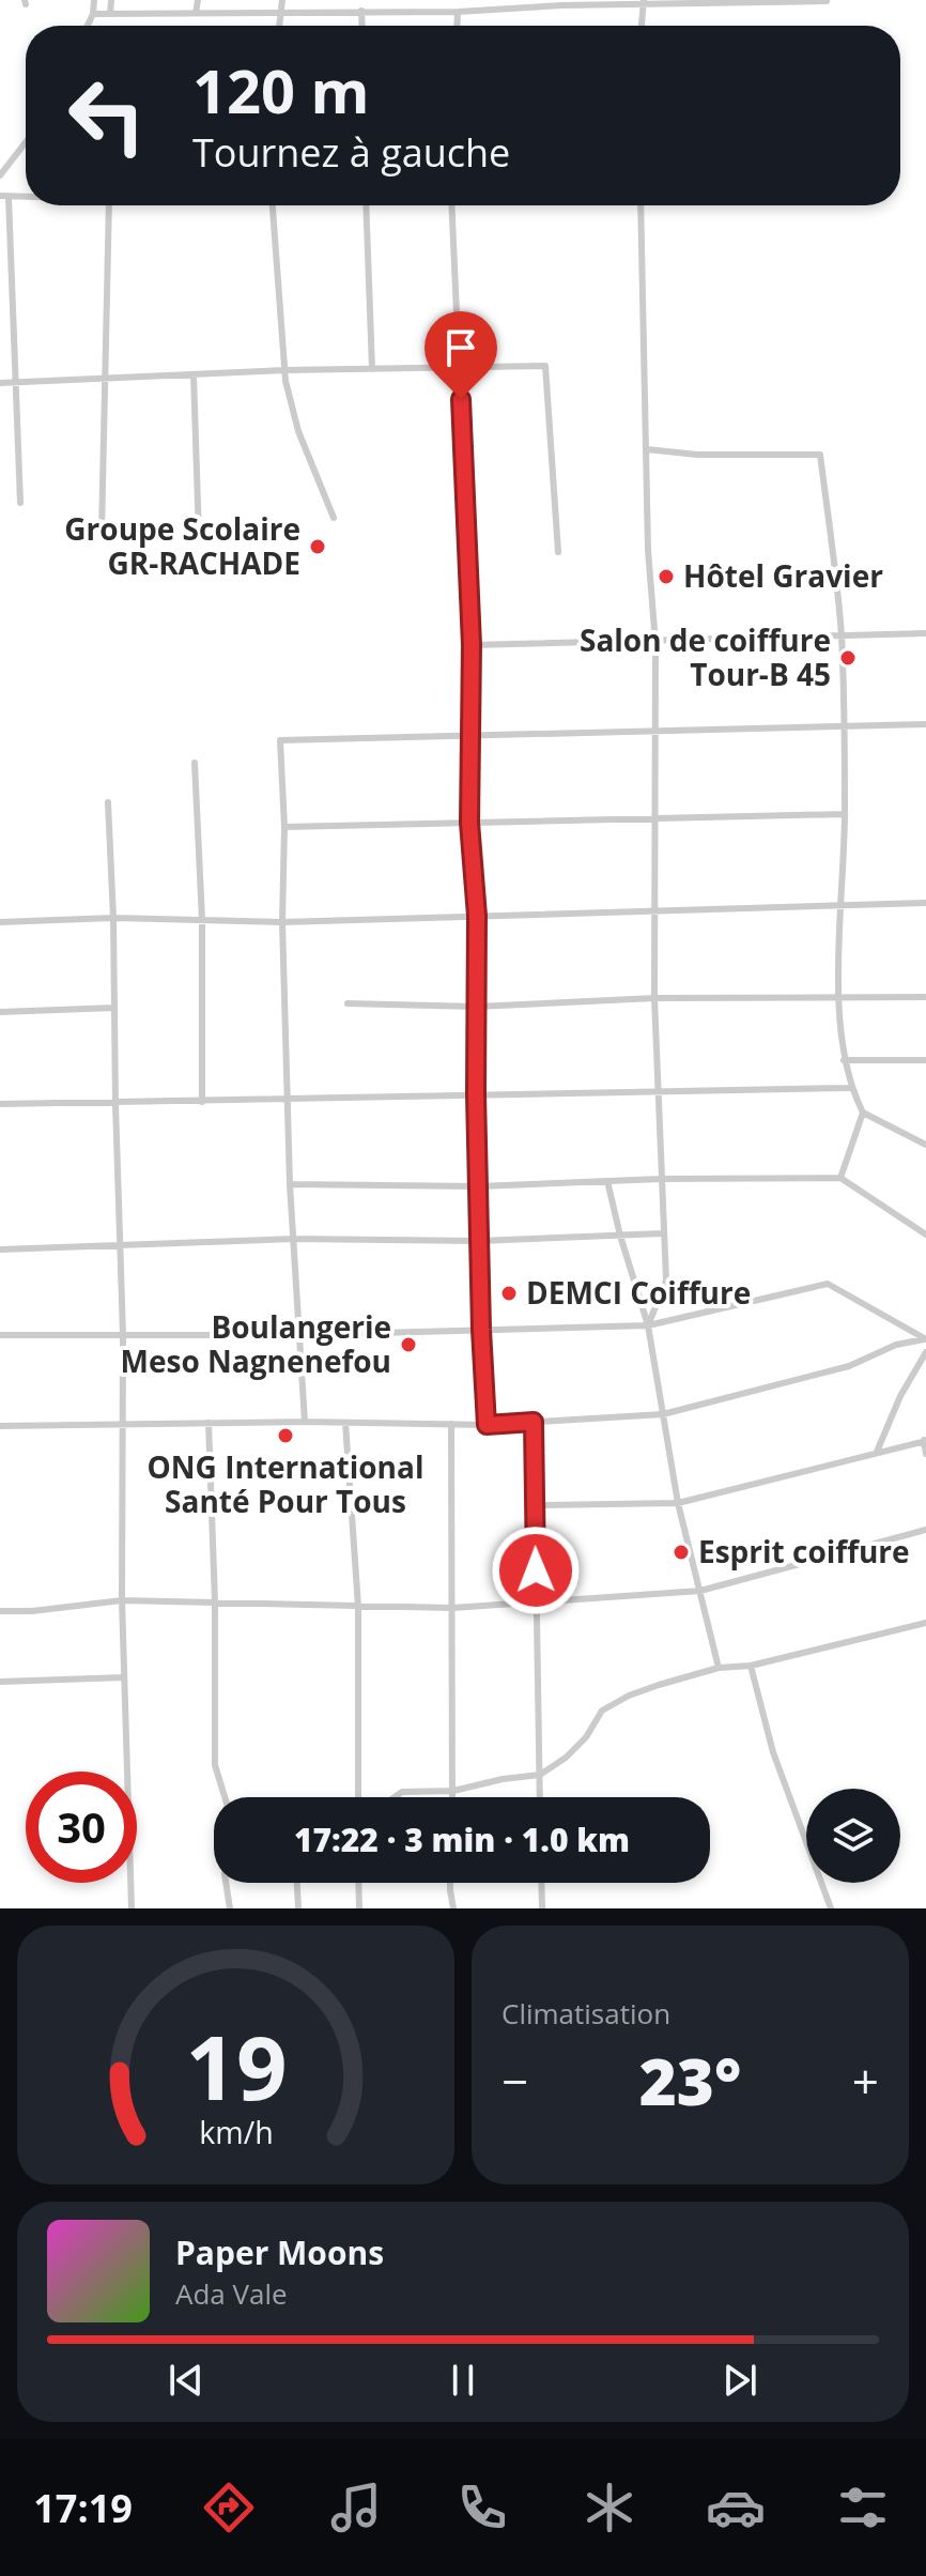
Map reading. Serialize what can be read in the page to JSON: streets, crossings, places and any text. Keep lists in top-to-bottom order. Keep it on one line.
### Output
{"places":["Groupe Scolaire GR-RACHADE","Hôtel Gravier","Salon de coiffure Tour-B 45","DEMCI Coiffure","Boulangerie Meso Nagnenefou","ONG International Santé Pour Tous","Esprit coiffure"],"page":{"turn":["120 m","Tournez à gauche"],"limit":"30","trip":"17:22 · 3 min · 1.0 km","tile":"Climatisation","heat":["−","23°","+"],"song":["Paper Moons","Ada Vale"],"tabs":"17:19","gauge":["19","km/h"]}}
